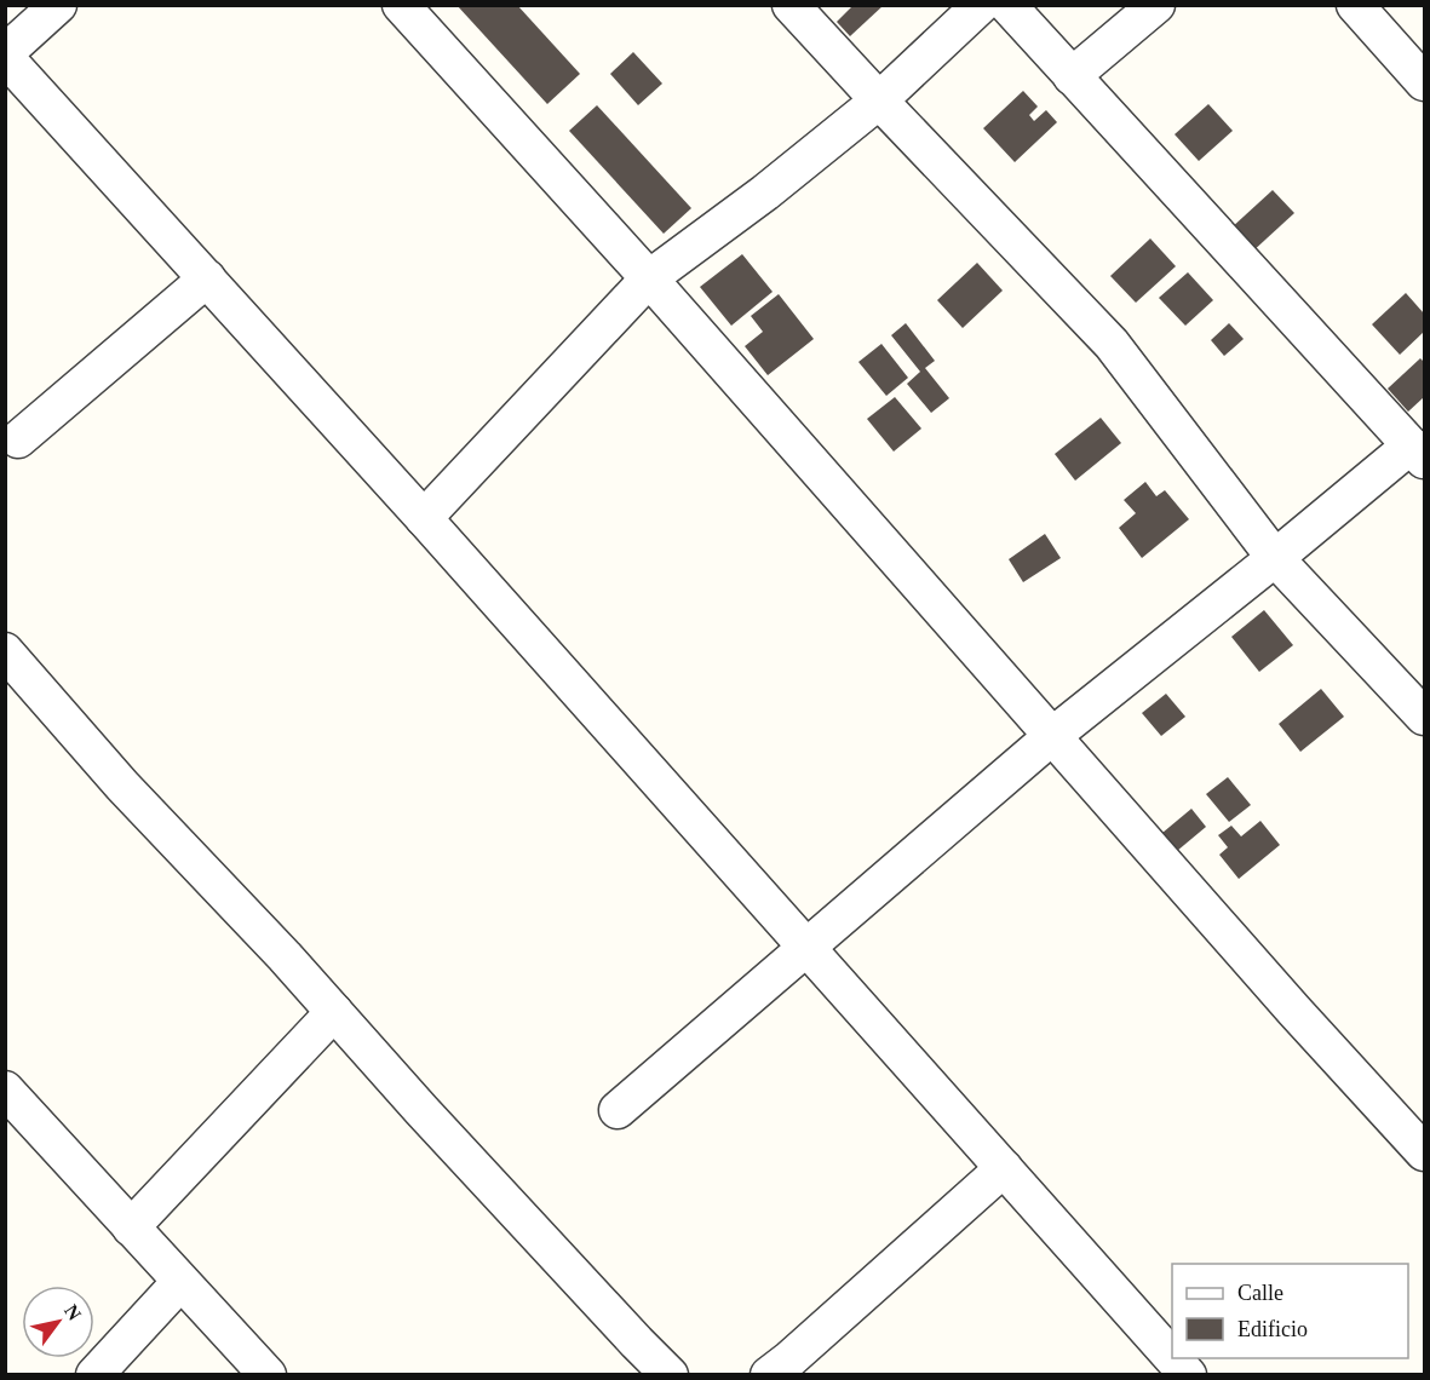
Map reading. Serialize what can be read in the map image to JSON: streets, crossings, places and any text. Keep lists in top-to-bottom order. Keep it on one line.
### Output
{"legend":["Calle","Edificio"],"north":"top right"}
